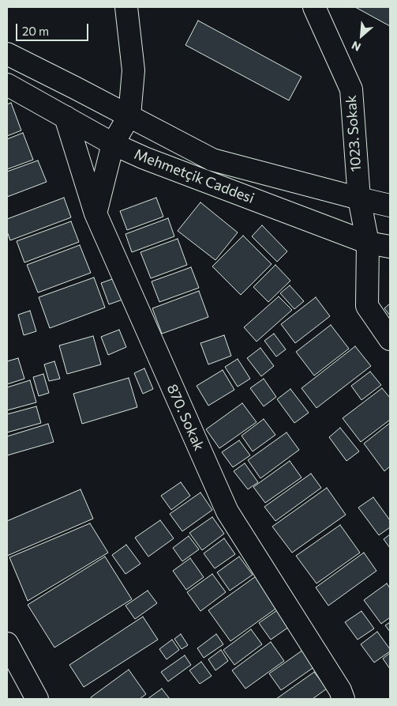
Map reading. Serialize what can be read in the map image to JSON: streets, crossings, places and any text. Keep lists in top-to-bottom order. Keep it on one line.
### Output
{"streets":{"street":["1023. Sokak","Mehmetçik Caddesi","870. Sokak"]},"crossings":[["1023. Sokak","Mehmetçik Caddesi"],["Mehmetçik Caddesi","870. Sokak"]],"scale_bar":"20 m","north":"bottom left"}
